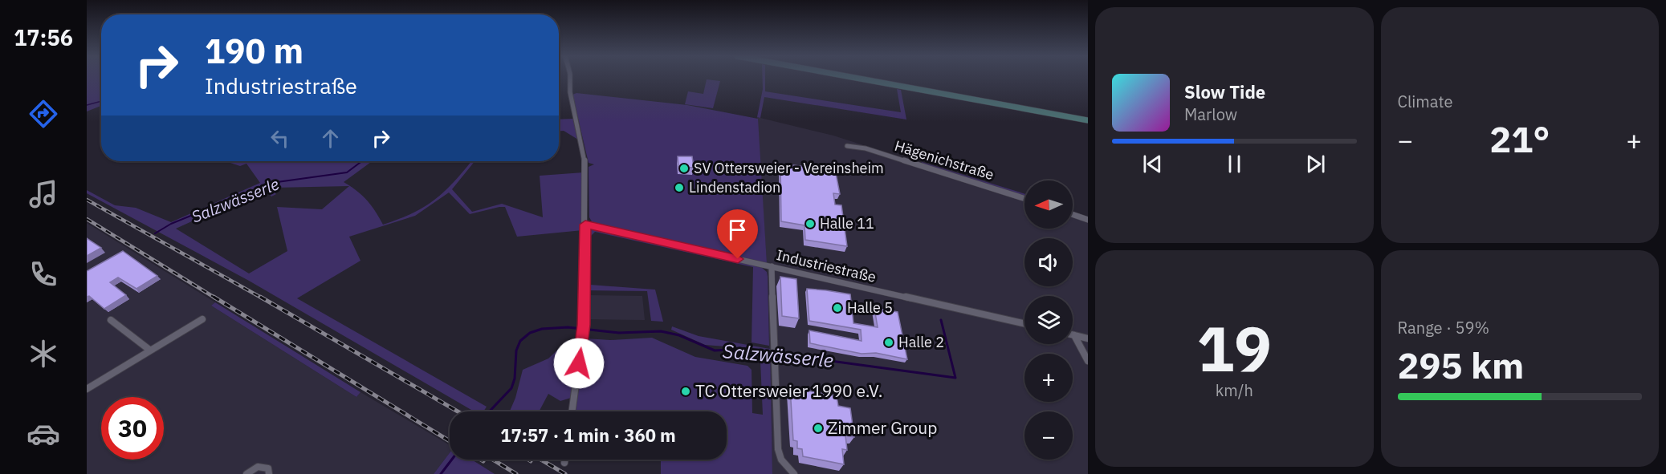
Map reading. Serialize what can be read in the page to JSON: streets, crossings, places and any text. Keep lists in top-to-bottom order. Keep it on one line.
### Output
{"streets":{"street":["Hägenichstraße","Industriestraße"]},"water":["Salzwässerle"],"places":["SV Ottersweier - Vereinsheim","Lindenstadion","Halle 11","Halle 5","Halle 2","TC Ottersweier 1990 e.V.","Zimmer Group"],"north":"left","page":{"tabs":"17:56","tile":["Climate",["19","km/h"],["Range · 59%","295 km"]],"turn":["190 m","Industriestraße"],"song":["Slow Tide","Marlow"],"heat":["−","21°","+"],"map_buttons":["+","−"],"limit":"30","trip":"17:57 · 1 min · 360 m"}}
